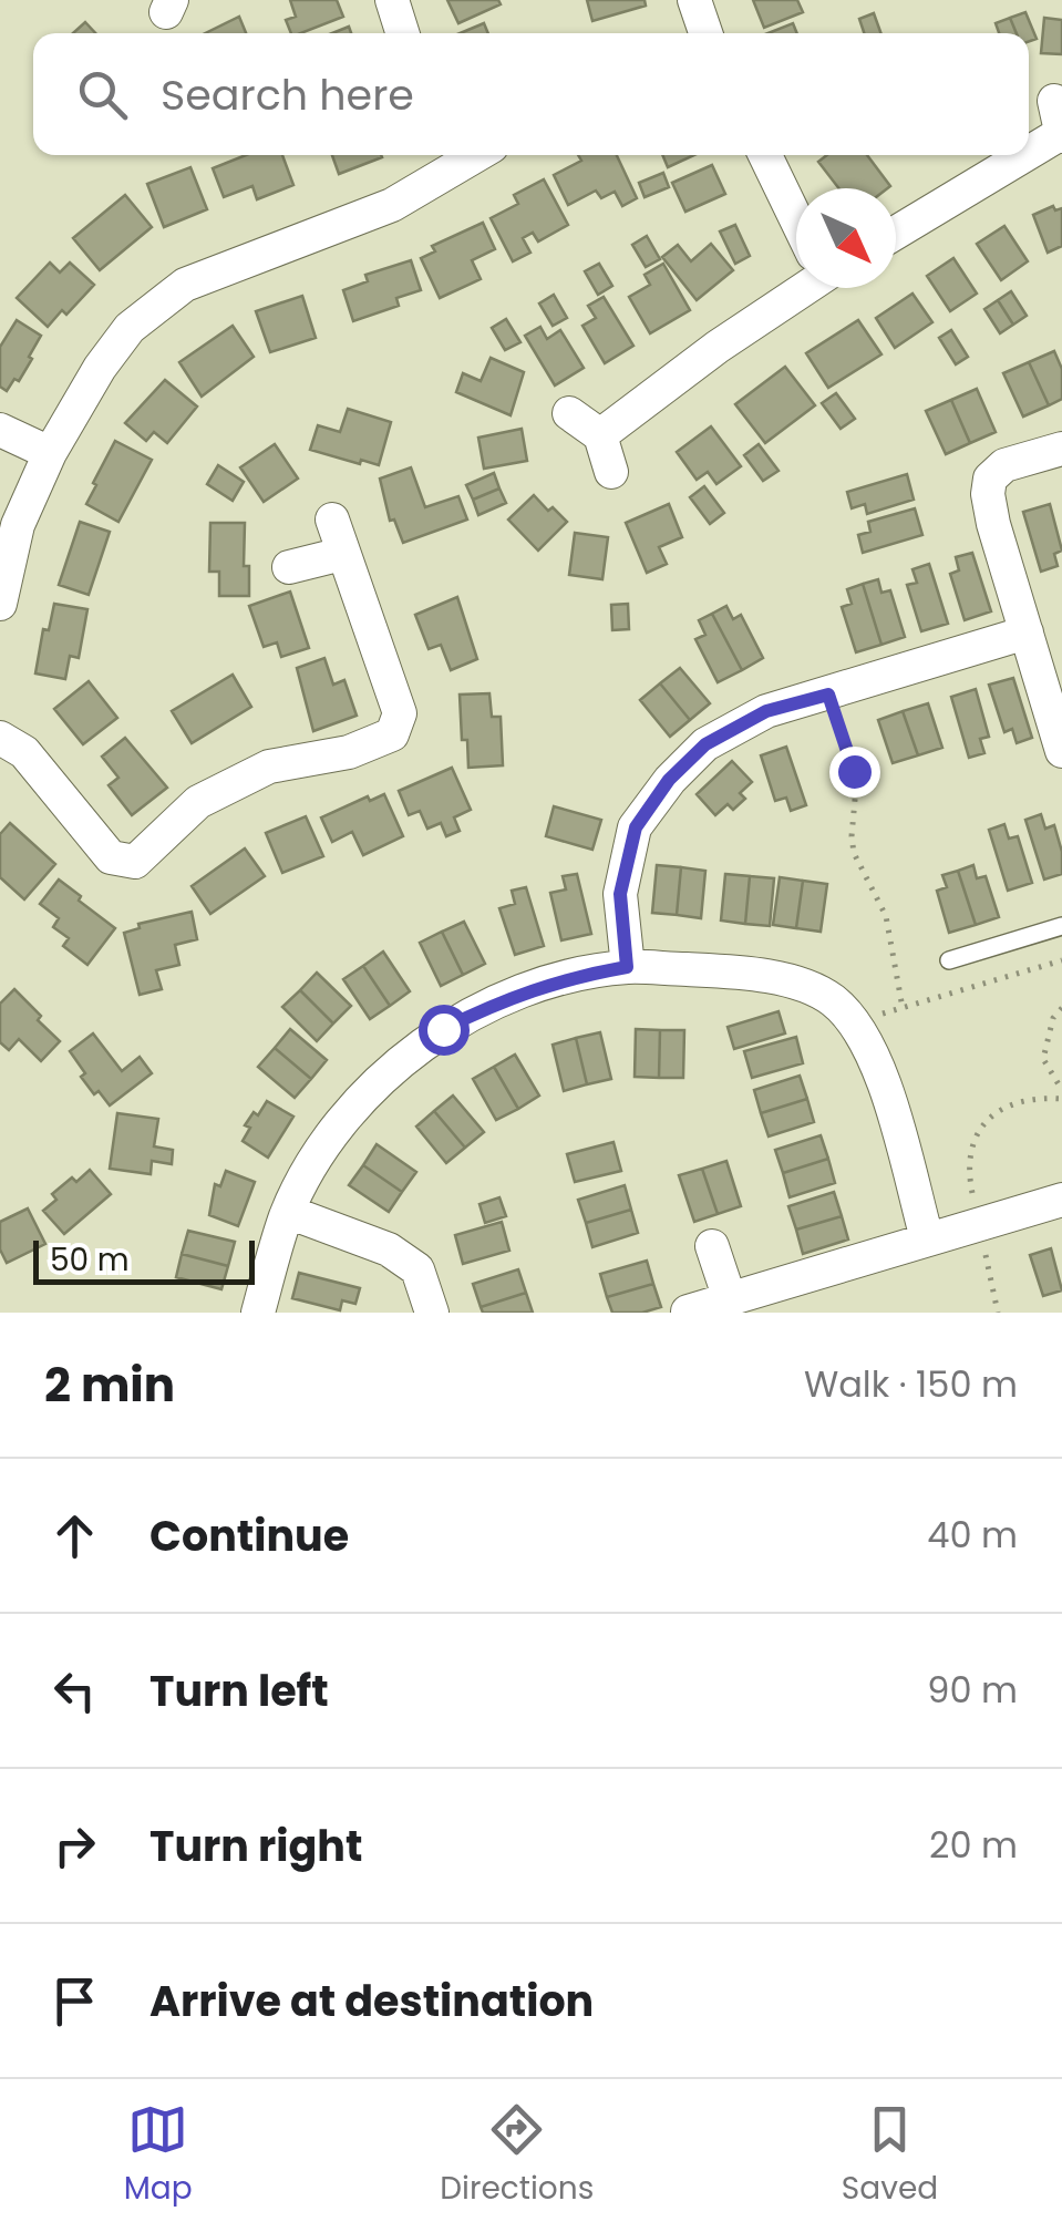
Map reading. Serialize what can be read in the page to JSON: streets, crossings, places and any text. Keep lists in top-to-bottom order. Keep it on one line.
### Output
{"scale_bar":"50 m","north":"bottom right","page":{"search":"Search here","scale":"50 m","heading":["2 min","Walk · 150 m"],"list":[["Continue","40 m"],["Turn left","90 m"],["Turn right","20 m"],"Arrive at destination"],"nav":["Map","Directions","Saved"]}}
